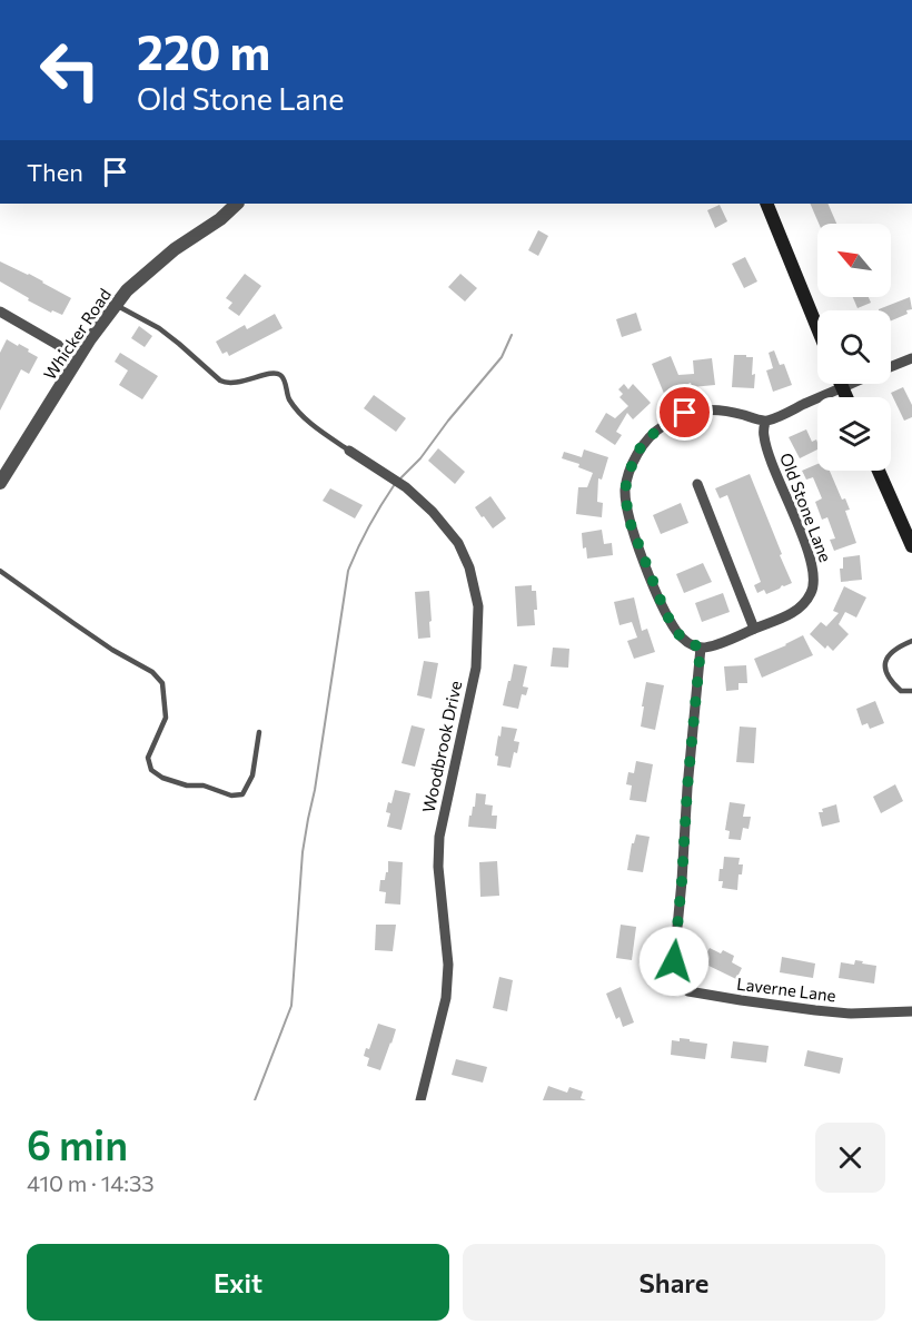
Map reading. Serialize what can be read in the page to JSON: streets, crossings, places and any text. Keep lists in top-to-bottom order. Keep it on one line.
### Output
{"streets":{"street":["Whicker Road","Old Stone Lane","Woodbrook Drive","Laverne Lane"]},"crossings":[["Old Stone Lane","Laverne Lane"]],"north":"top left","page":{"turn":["220 m","Old Stone Lane"],"then":"Then","heading":["6 min","410 m · 14:33"],"buttons":["Exit","Share"]}}
